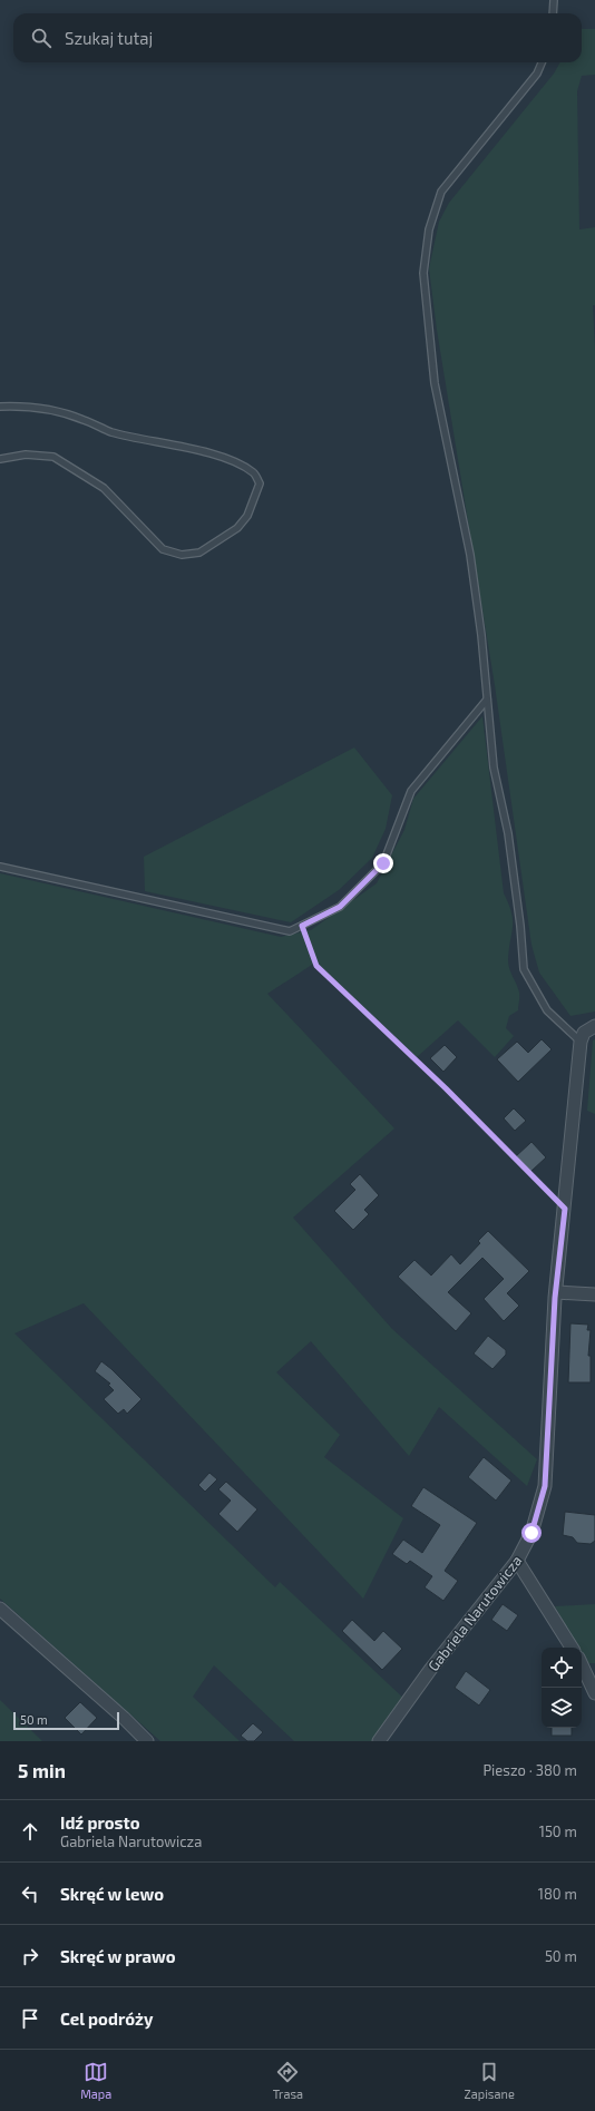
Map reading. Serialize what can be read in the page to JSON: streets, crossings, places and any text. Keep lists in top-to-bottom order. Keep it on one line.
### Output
{"streets":{"street":["Gabriela Narutowicza"]},"scale_bar":"50 m","page":{"search":"Szukaj tutaj","scale":"50 m","heading":["5 min","Pieszo · 380 m"],"list":[["Idź prosto","Gabriela Narutowicza","150 m"],["Skręć w lewo","180 m"],["Skręć w prawo","50 m"],"Cel podróży"],"nav":["Mapa","Trasa","Zapisane"]}}
